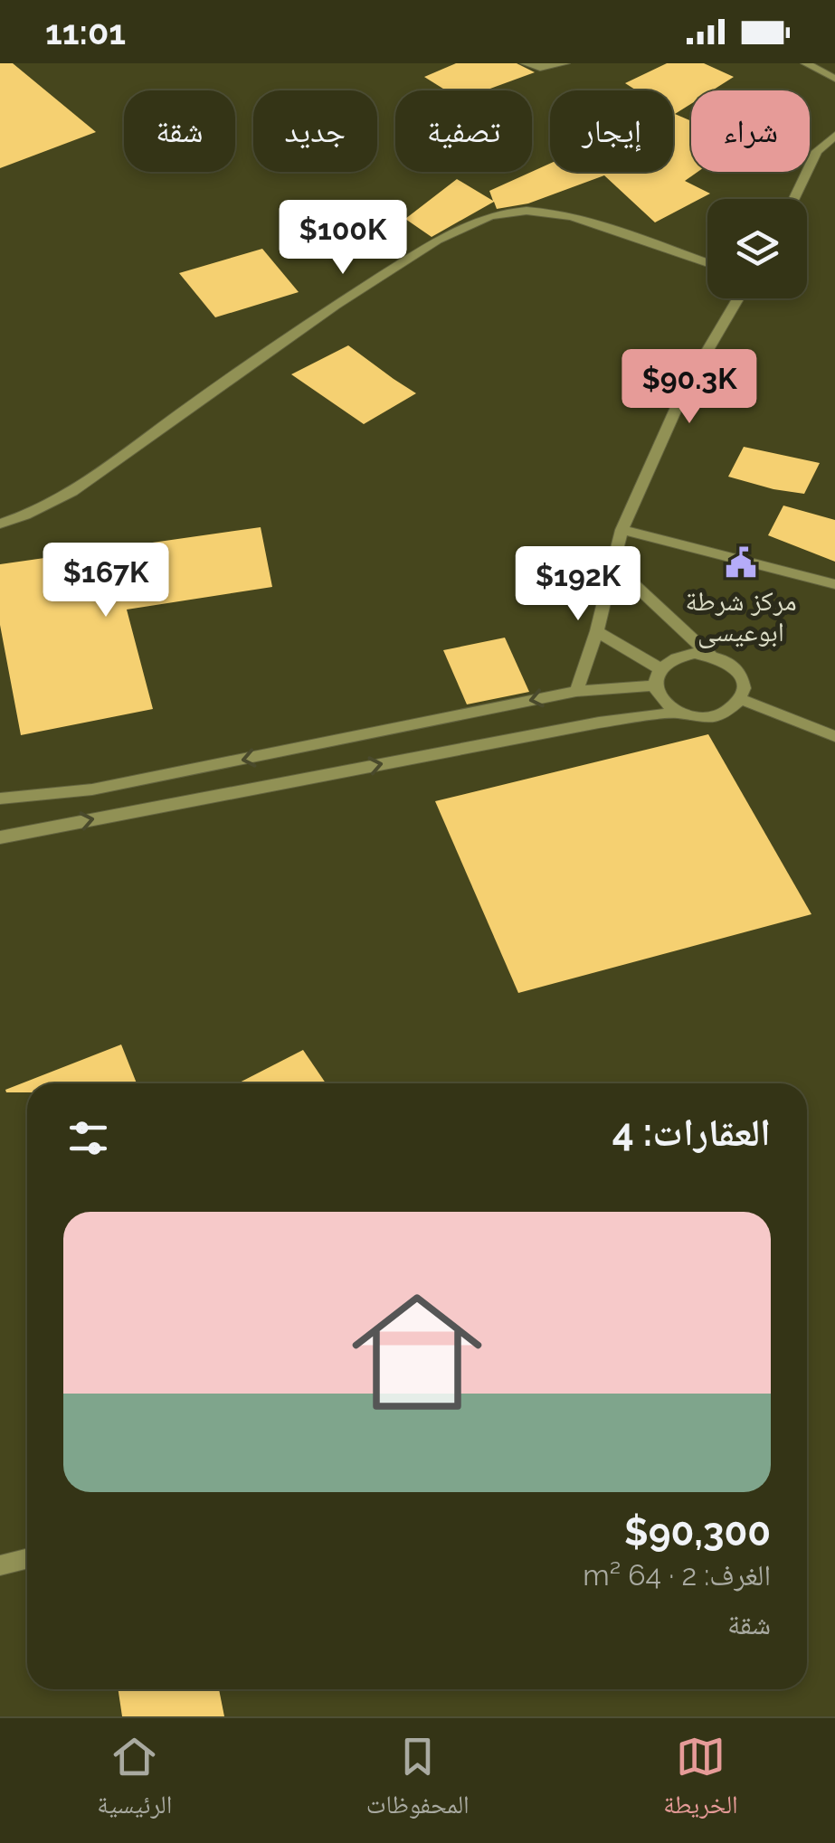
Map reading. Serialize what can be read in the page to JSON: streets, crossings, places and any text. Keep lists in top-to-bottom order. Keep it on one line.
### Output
{"places":{"public building":["مركز شرطة ابوعيسى"]},"page":{"status":"11:01","chip":["شراء","إيجار","تصفية","جديد","شقة"],"price":["$100K","$90.3K","$167K","$192K"],"heading":"العقارات: 4","list":[{"name":"$90,300","note":"الغرف: 2 · 64 m² · شقة"}],"tabs":["الخريطة","المحفوظات","الرئيسية"]}}
